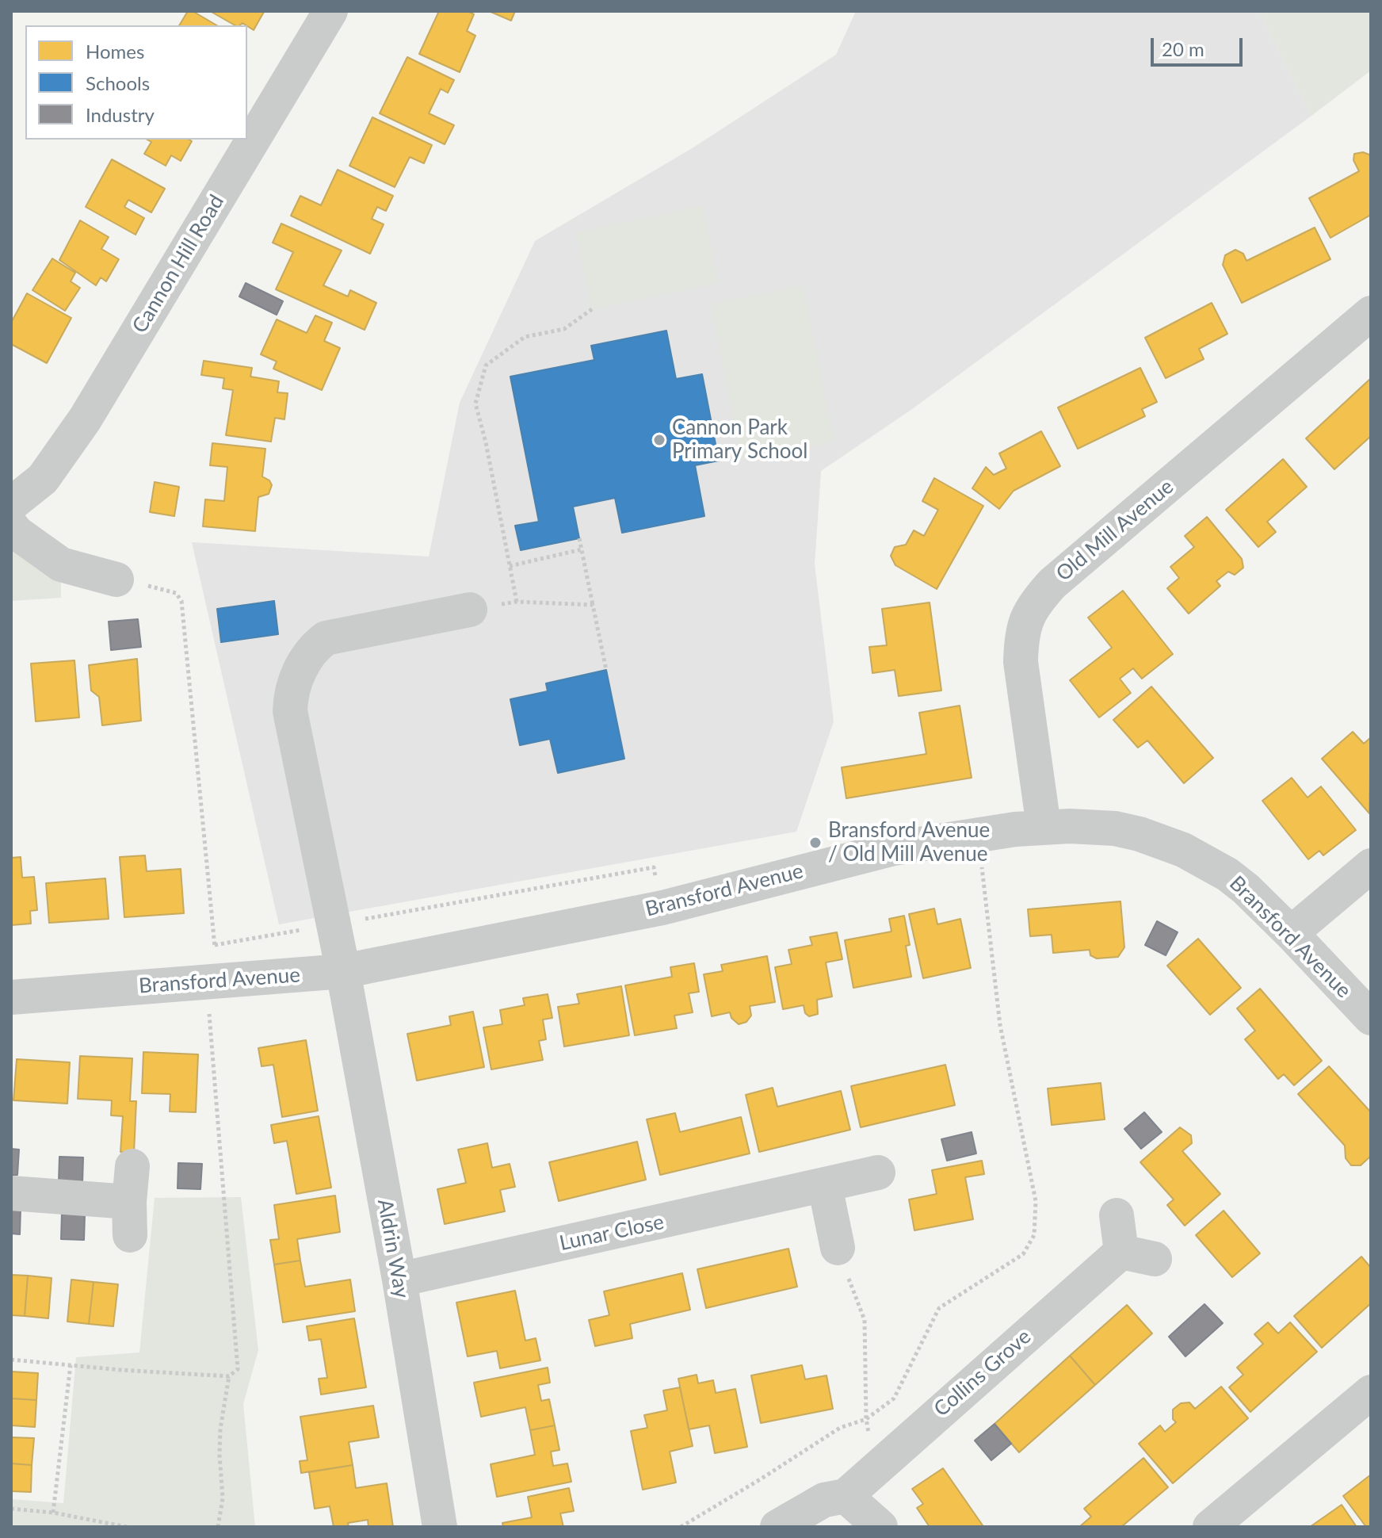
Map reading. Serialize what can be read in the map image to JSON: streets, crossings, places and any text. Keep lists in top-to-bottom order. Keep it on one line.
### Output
{"streets":{"street":["Cannon Hill Road","Old Mill Avenue","Bransford Avenue","Lunar Close","Aldrin Way","Collins Grove"]},"crossings":[["Old Mill Avenue","Bransford Avenue"],["Bransford Avenue","Aldrin Way"],["Lunar Close","Aldrin Way"]],"places":["Cannon Park Primary School","Bransford Avenue / Old Mill Avenue"],"legend":["Homes","Schools","Industry"],"scale_bar":"20 m"}
